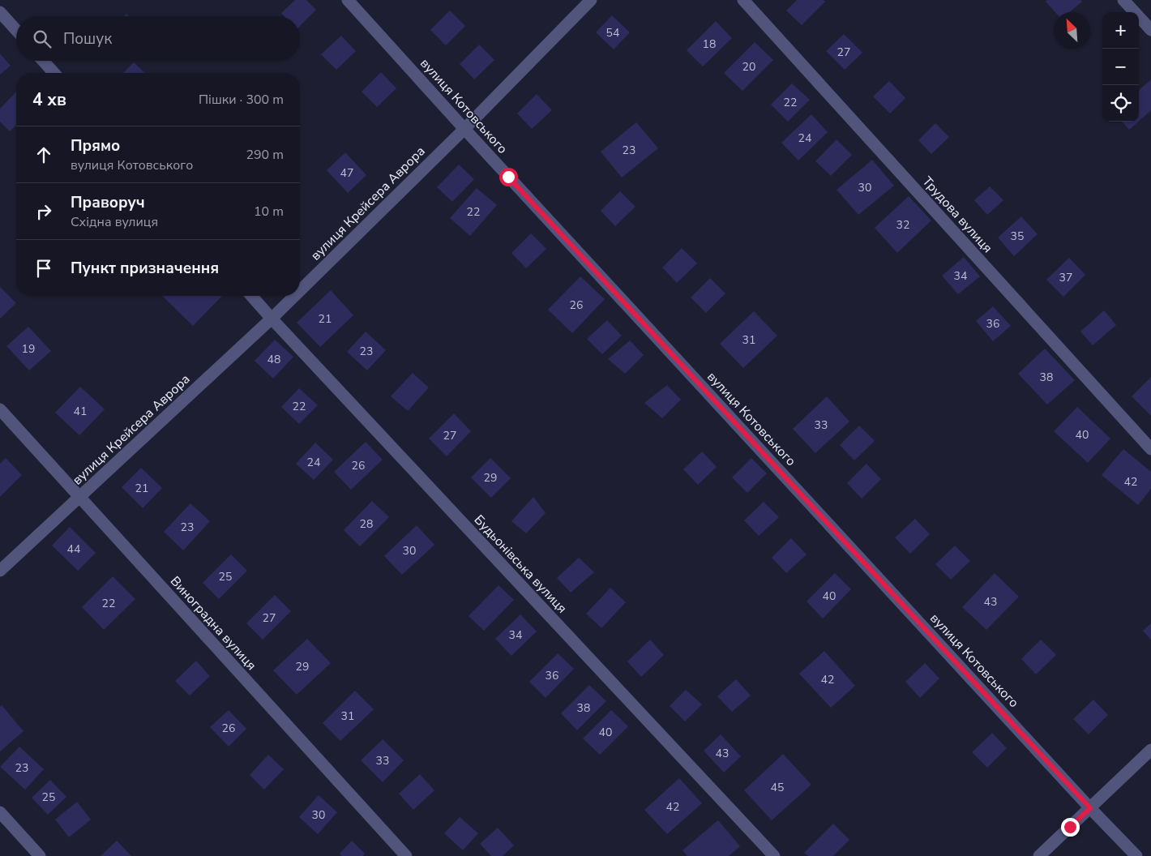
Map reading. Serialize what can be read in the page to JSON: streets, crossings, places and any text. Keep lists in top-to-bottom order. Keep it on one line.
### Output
{"streets":{"street":["вулиця Котовського","вулиця Крейсера Аврора","Трудова вулиця","Будьонівська вулиця","Виноградна вулиця"]},"crossings":[["вулиця Котовського","вулиця Крейсера Аврора"],["вулиця Крейсера Аврора","Будьонівська вулиця"],["вулиця Крейсера Аврора","Виноградна вулиця"]],"house_numbers":["54","18","27","20","22","24","23","47","30","22","32","35","34","37","26","21","36","31","19","23","48","38","22","41","33","40","27","24","26","29","42","21","28","23","44","30","25","40","43","22","27","34","29","36","42","38","31","26","40","43","33","23","45","25","42","30"],"north":"top left","page":{"map_buttons":["+","−"],"search":"Пошук","heading":["4 хв","Пішки · 300 m"],"list":[["Прямо","вулиця Котовського","290 m"],["Праворуч","Східна вулиця","10 m"],"Пункт призначення"]}}
